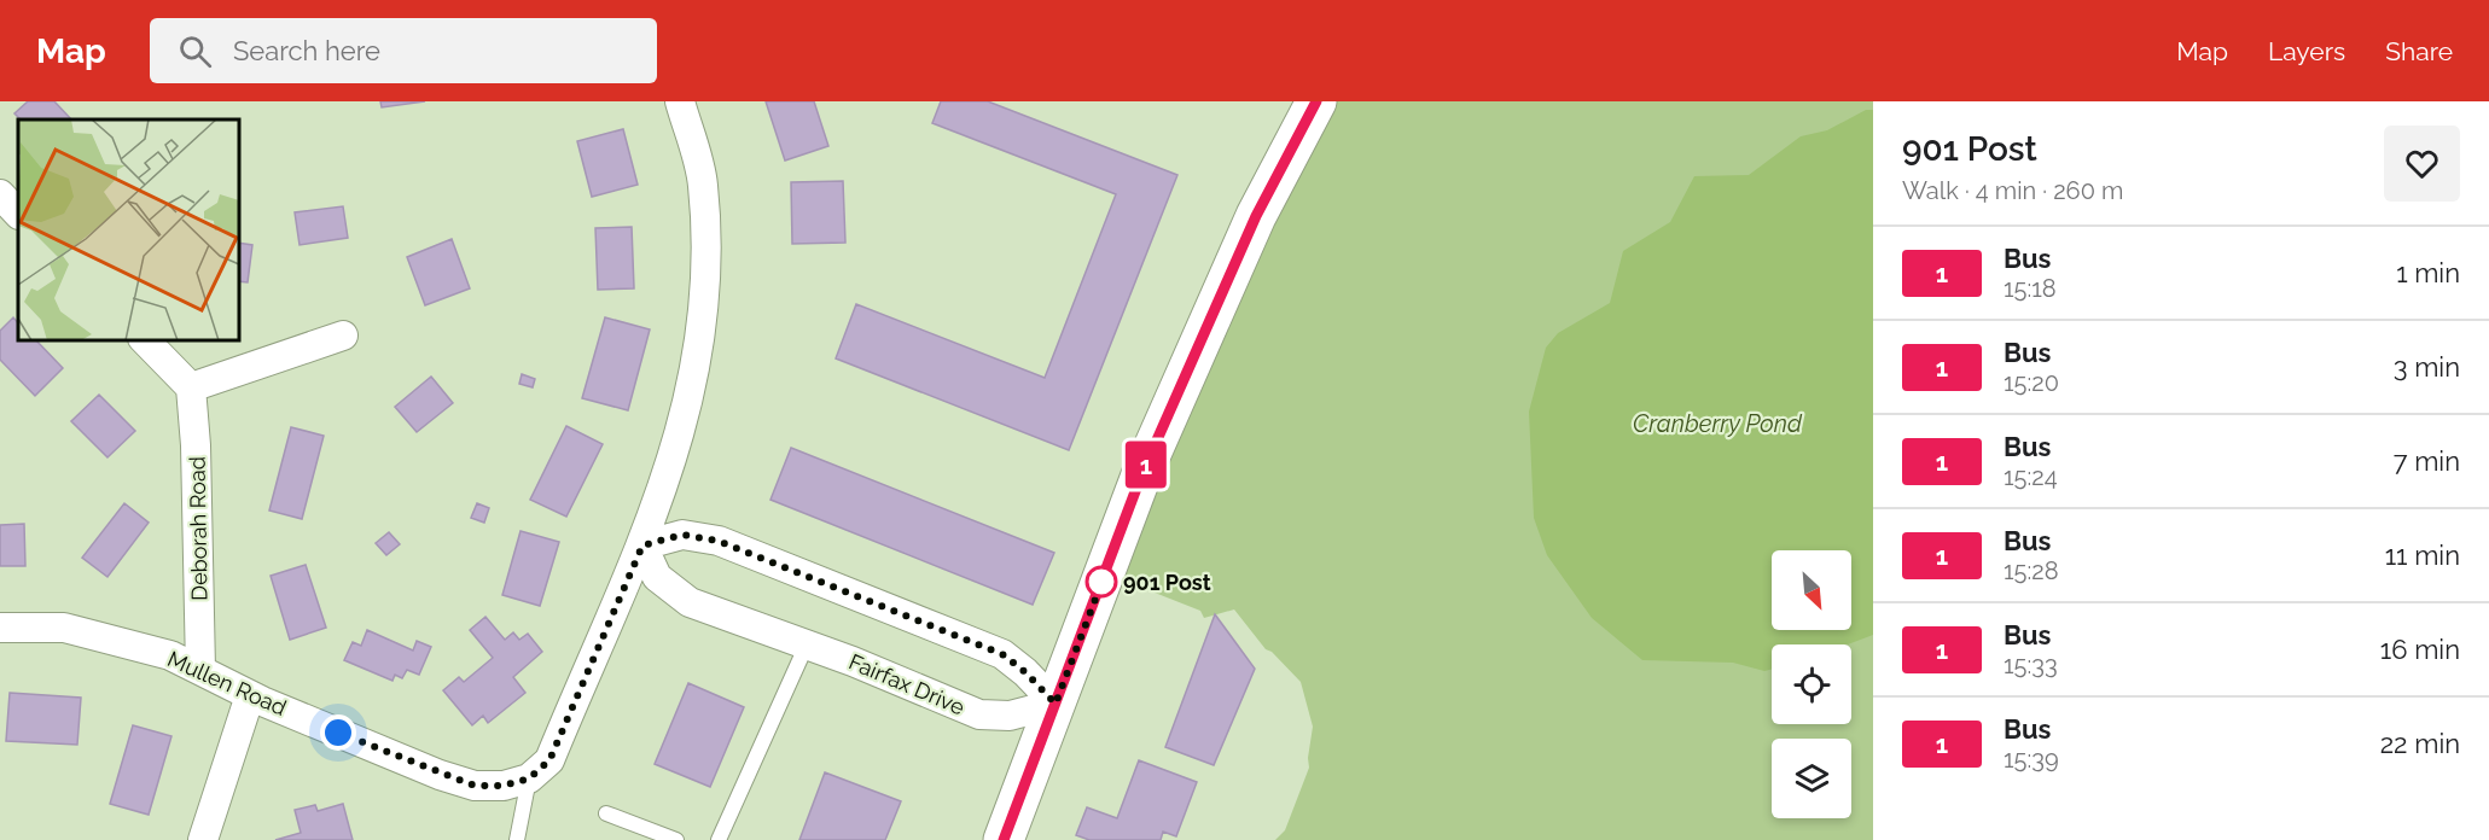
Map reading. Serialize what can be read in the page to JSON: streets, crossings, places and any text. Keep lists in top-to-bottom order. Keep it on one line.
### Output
{"streets":{"street":["Deborah Road","Mullen Road","Fairfax Drive"]},"crossings":[["Deborah Road","Mullen Road"]],"water":["Cranberry Pond"],"places":["901 Post"],"lines":["bus line 1"],"north":"bottom right","page":{"header":"Map","search":"Search here","nav":["Map","Layers","Share"],"on_map":"1","heading":["901 Post","Walk · 4 min · 260 m"],"list":[{"mark":"1","name":"Bus","note":"15:18","value":"1 min"},{"mark":"1","name":"Bus","note":"15:20","value":"3 min"},{"mark":"1","name":"Bus","note":"15:24","value":"7 min"},{"mark":"1","name":"Bus","note":"15:28","value":"11 min"},{"mark":"1","name":"Bus","note":"15:33","value":"16 min"},{"mark":"1","name":"Bus","note":"15:39","value":"22 min"}]}}
